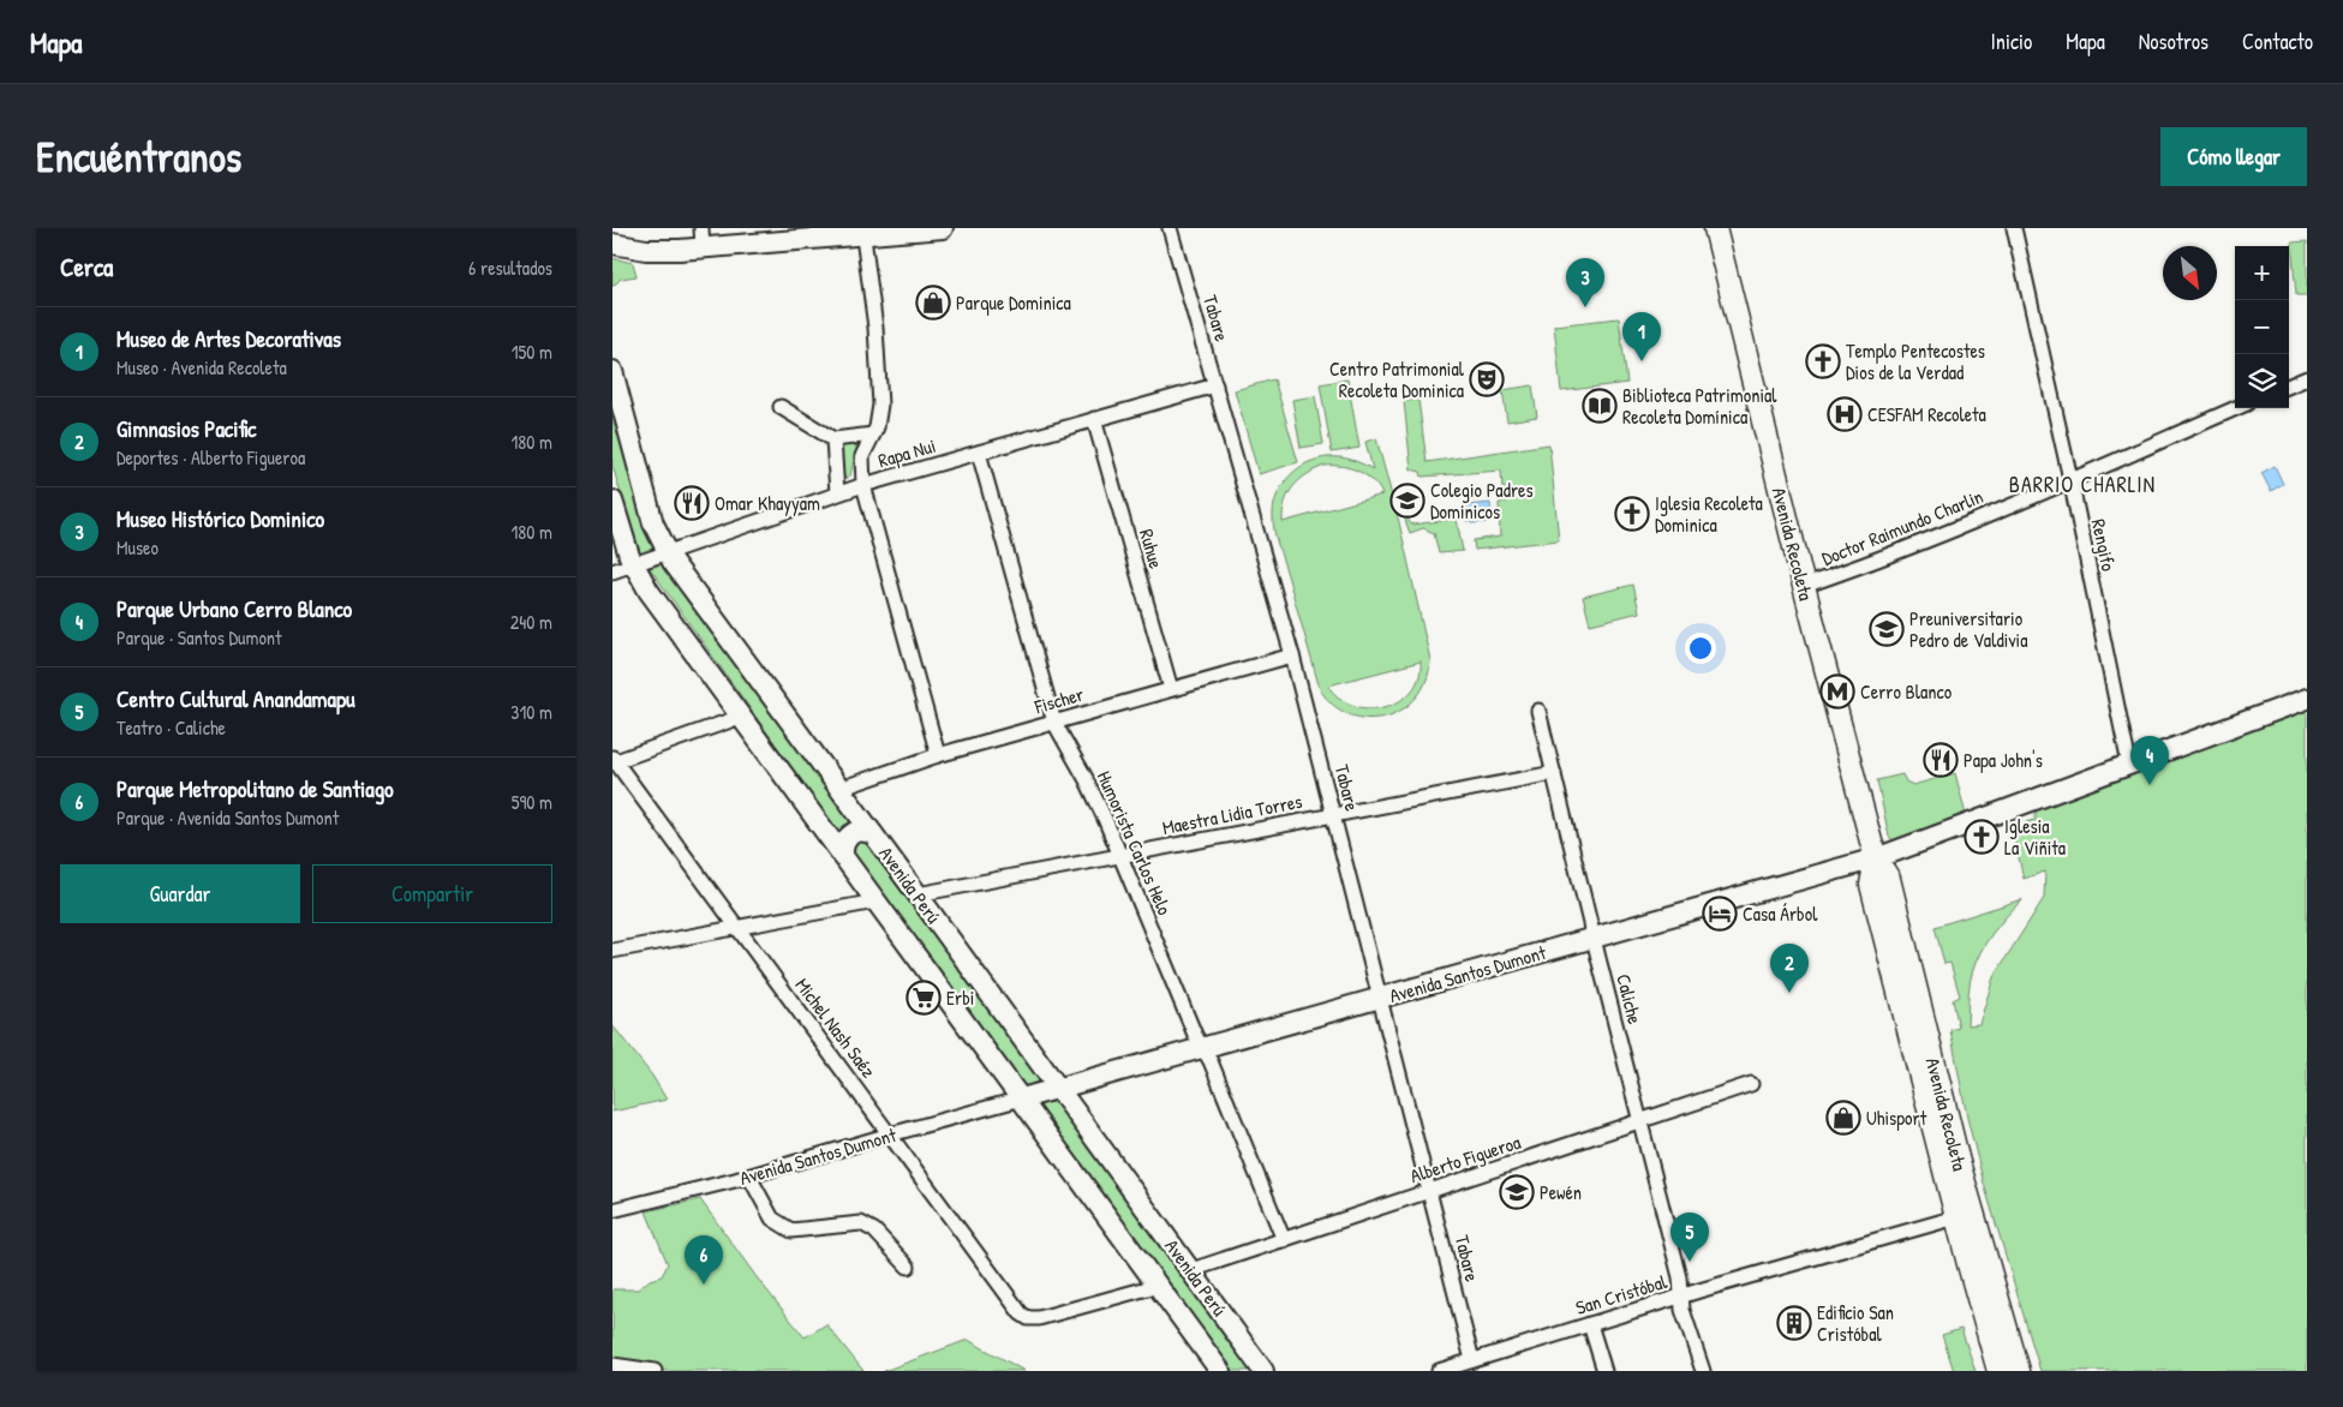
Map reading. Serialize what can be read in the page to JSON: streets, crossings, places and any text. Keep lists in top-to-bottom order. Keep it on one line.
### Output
{"streets":{"main road":["Avenida Recoleta","Avenida Perú","Avenida Santos Dumont"],"street":["Tabare","Rapa Nui","Doctor Raimundo Charlin","Rengifo","Ruhue","Fischer","Maestra Lidia Torres","Humorista Carlos Helo","Caliche","Michel Nash Saéz","Alberto Figueroa","San Cristóbal"]},"crossings":[["Tabare","Rapa Nui"],["Tabare","Fischer"],["Tabare","Maestra Lidia Torres"],["Tabare","Avenida Santos Dumont"],["Tabare","Alberto Figueroa"],["Tabare","San Cristóbal"],["Rapa Nui","Ruhue"],["Rapa Nui","Humorista Carlos Helo"],["Rapa Nui","Avenida Perú"],["Doctor Raimundo Charlin","Avenida Recoleta"],["Doctor Raimundo Charlin","Rengifo"],["Avenida Recoleta","Avenida Santos Dumont"],["Avenida Recoleta","San Cristóbal"],["Rengifo","Avenida Santos Dumont"],["Ruhue","Fischer"],["Fischer","Humorista Carlos Helo"],["Fischer","Avenida Perú"],["Maestra Lidia Torres","Humorista Carlos Helo"],["Maestra Lidia Torres","Avenida Perú"],["Maestra Lidia Torres","Caliche"],["Humorista Carlos Helo","Avenida Santos Dumont"],["Humorista Carlos Helo","Alberto Figueroa"],["Avenida Perú","Avenida Santos Dumont"],["Avenida Perú","Michel Nash Saéz"],["Avenida Perú","Alberto Figueroa"],["Avenida Santos Dumont","Caliche"],["Avenida Santos Dumont","Michel Nash Saéz"],["Caliche","Alberto Figueroa"],["Caliche","San Cristóbal"]],"districts":["BARRIO CHARLIN"],"places":{"shop":["Parque Dominica","Uhisport"],"church":["Templo Pentecostes Dios de la Verdad","Iglesia Recoleta Dominica","Iglesia La Viñita"],"theatre":["Centro Patrimonial Recoleta Dominica"],"library":["Biblioteca Patrimonial Recoleta Domínica"],"hospital":["CESFAM Recoleta"],"school or university":["Colegio Padres Dominicos","Preuniversitario Pedro de Valdivia","Pewén"],"restaurant":["Omar Khayyam","Papa John's"],"metro station":["Cerro Blanco"],"hotel":["Casa Árbol"],"supermarket":["Erbi"],"building":["Edificio San Cristóbal"]},"north":"bottom right","page":{"header":"Mapa","nav":["Inicio","Mapa","Nosotros","Contacto"],"buttons":["Cómo llegar",["Guardar","Compartir"]],"title":"Encuéntranos","heading":["Cerca","6 resultados"],"map_buttons":["+","−"],"pins":["3","1","4","2","5","6"],"list":[{"mark":"1","name":"Museo de Artes Decorativas","note":"Museo · Avenida Recoleta","value":"150 m"},{"mark":"2","name":"Gimnasios Pacific","note":"Deportes · Alberto Figueroa","value":"180 m"},{"mark":"3","name":"Museo Histórico Dominico","note":"Museo","value":"180 m"},{"mark":"4","name":"Parque Urbano Cerro Blanco","note":"Parque · Santos Dumont","value":"240 m"},{"mark":"5","name":"Centro Cultural Anandamapu","note":"Teatro · Caliche","value":"310 m"},{"mark":"6","name":"Parque Metropolitano de Santiago","note":"Parque · Avenida Santos Dumont","value":"590 m"}]}}
